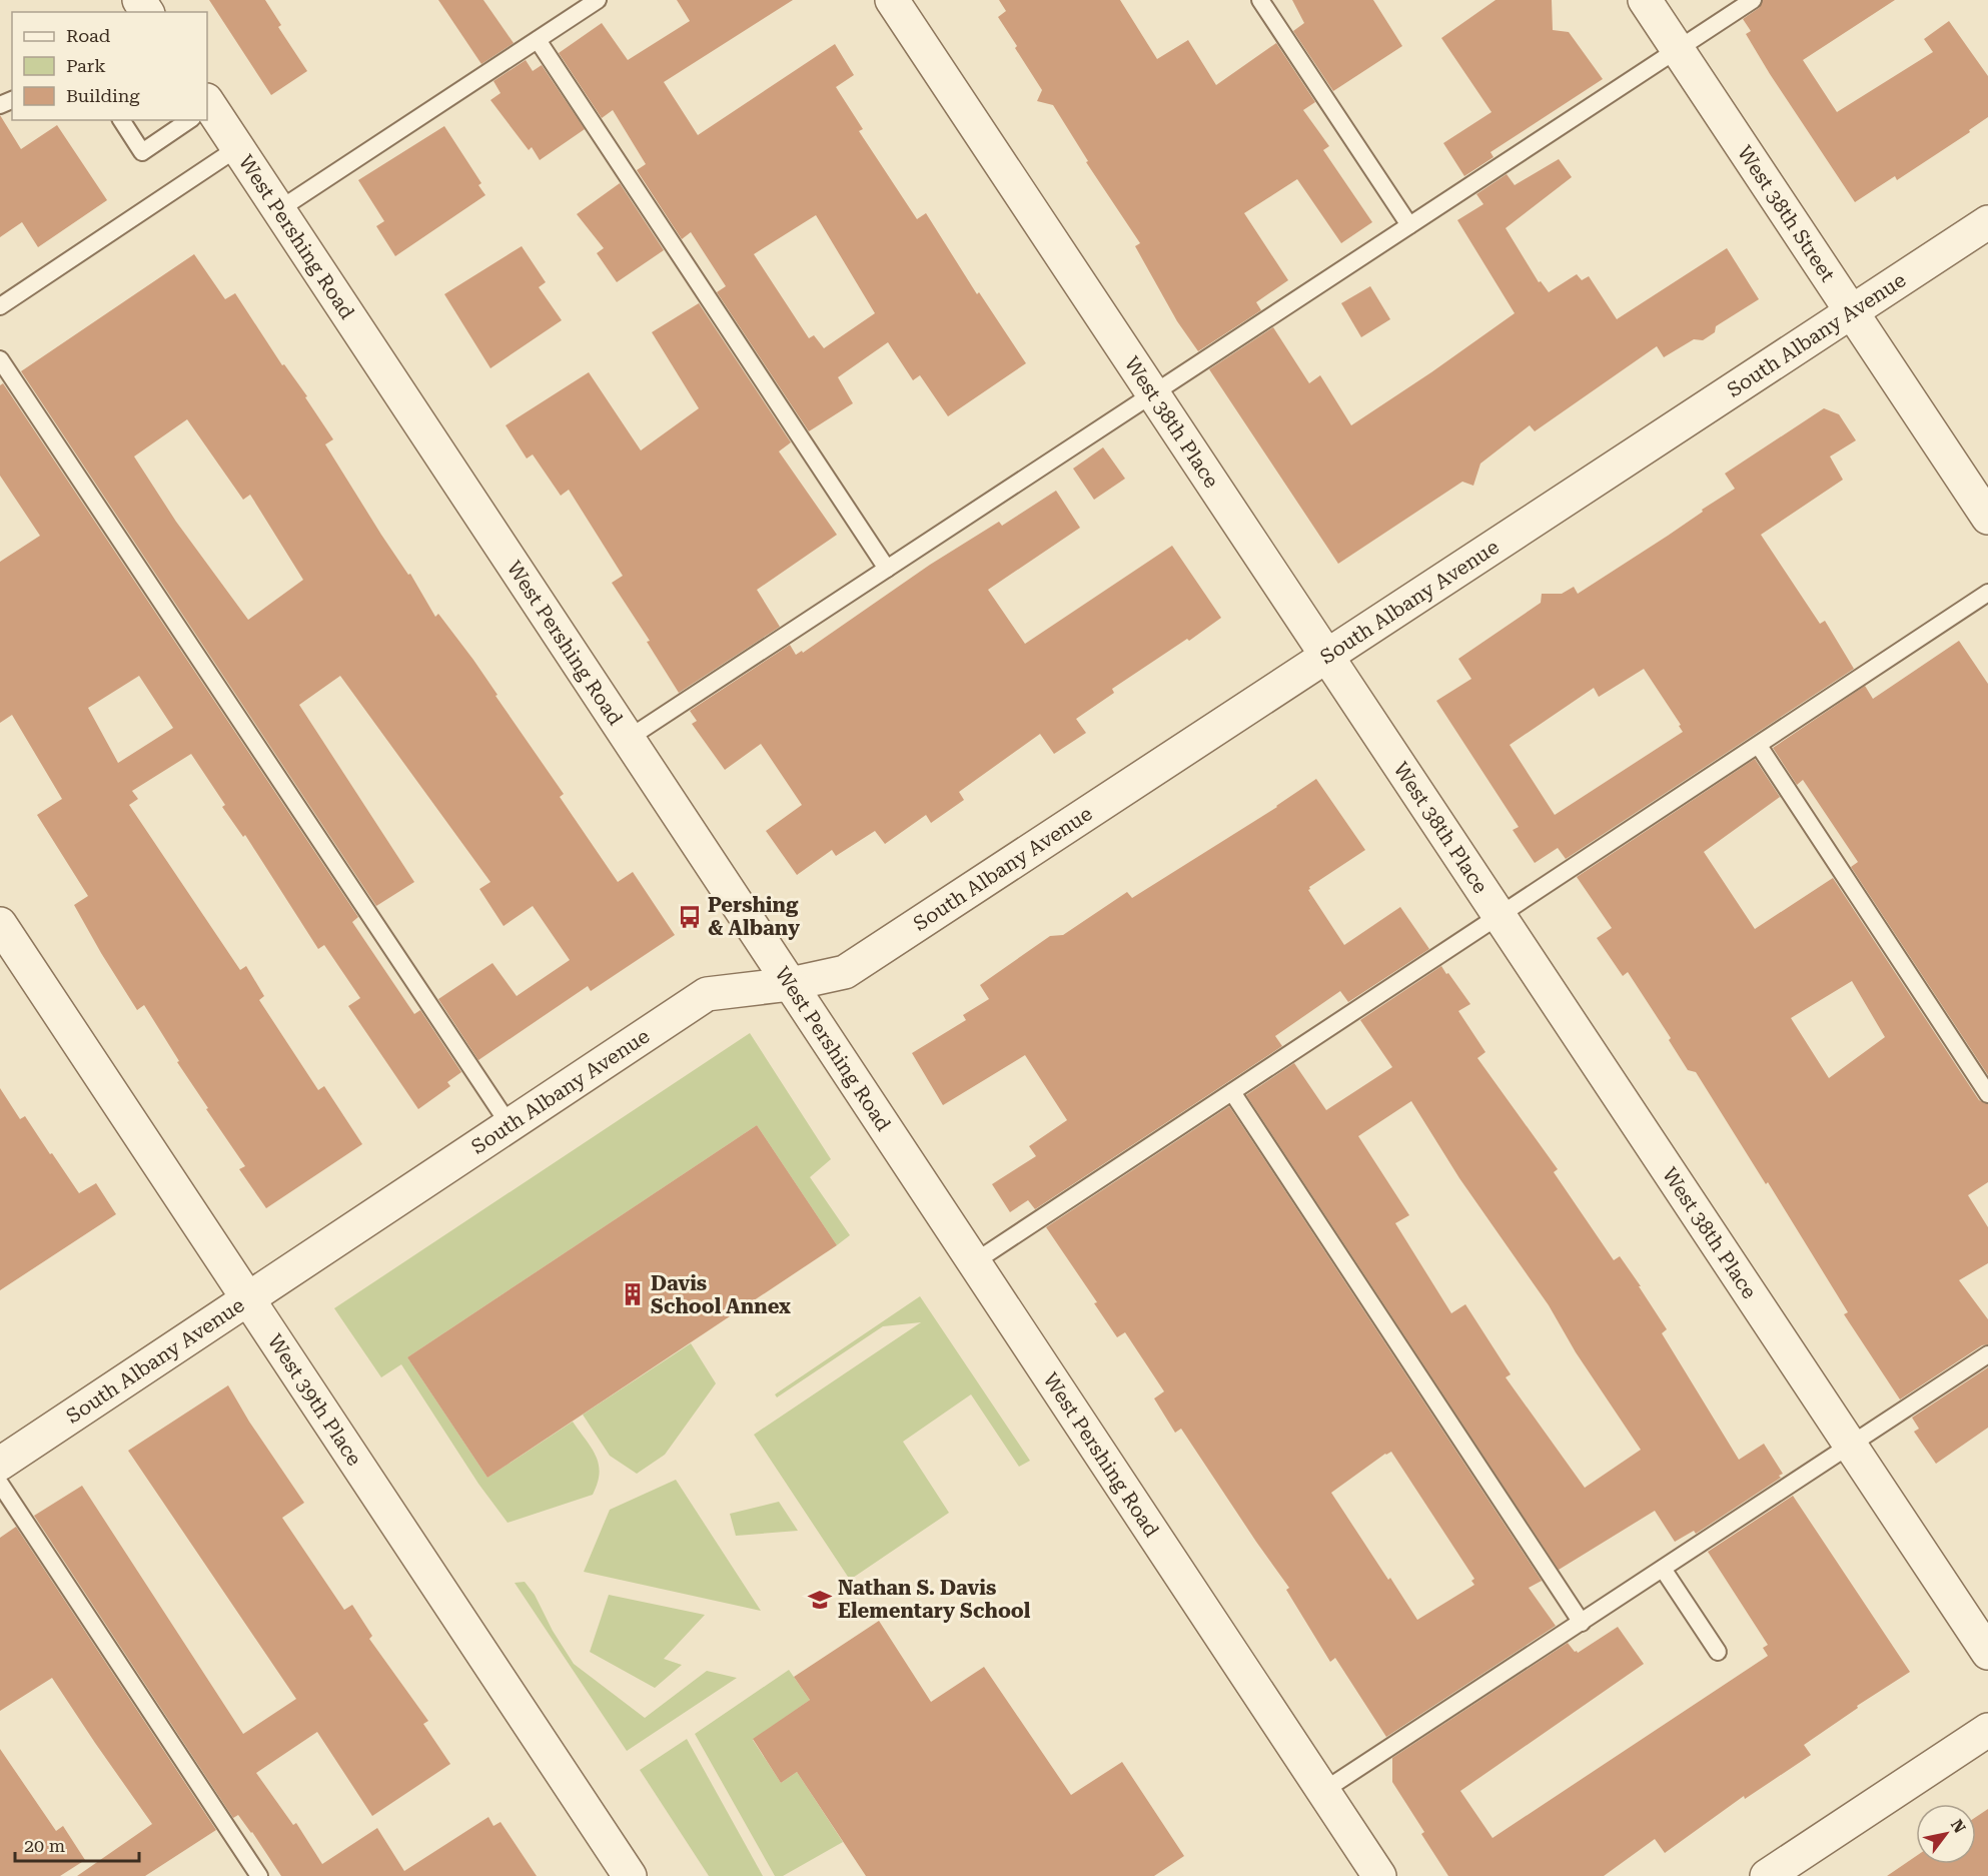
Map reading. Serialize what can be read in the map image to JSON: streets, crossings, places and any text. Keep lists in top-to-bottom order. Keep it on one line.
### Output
{"streets":{"street":["West 38th Street","West Pershing Road","South Albany Avenue","West 38th Place","West 39th Place"]},"crossings":[["West 38th Street","South Albany Avenue"],["West Pershing Road","South Albany Avenue"],["South Albany Avenue","West 38th Place"],["South Albany Avenue","West 39th Place"]],"places":{"bus stop":["Pershing & Albany"],"building":["Davis School Annex"],"school or university":["Nathan S. Davis Elementary School"]},"legend":["Road","Park","Building"],"scale_bar":"20 m","north":"top right"}
